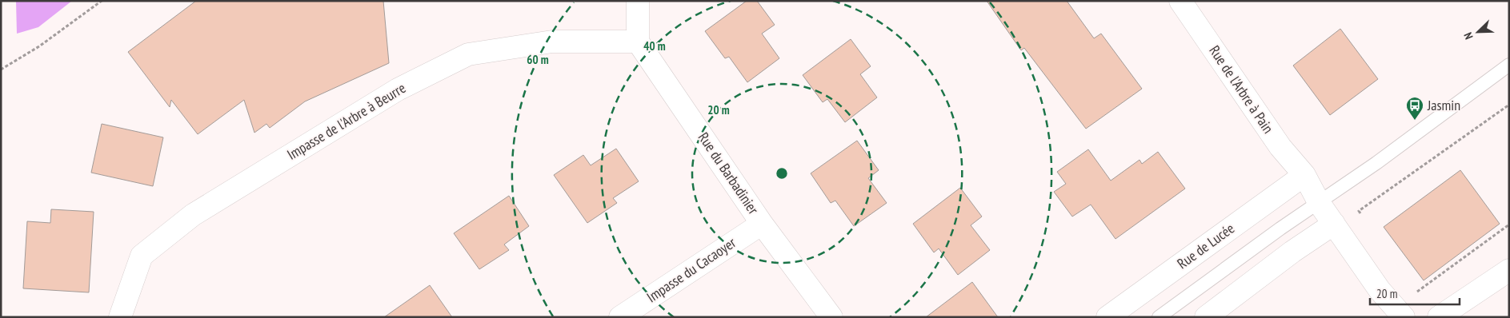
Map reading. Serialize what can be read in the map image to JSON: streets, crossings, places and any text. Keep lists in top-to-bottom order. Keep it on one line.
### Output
{"streets":{"street":["Rue de l'Arbre à Pain","Impasse de l'Arbre à Beurre","Rue du Barbadinier","Rue de Lucée","Impasse du Cacaoyer"]},"crossings":[["Rue de l'Arbre à Pain","Rue de Lucée"],["Impasse de l'Arbre à Beurre","Rue du Barbadinier"],["Rue du Barbadinier","Impasse du Cacaoyer"]],"places":{"bus stop":["Jasmin"]},"scale_bar":"20 m","north":"bottom left","rings":["40 m","60 m","20 m"]}
